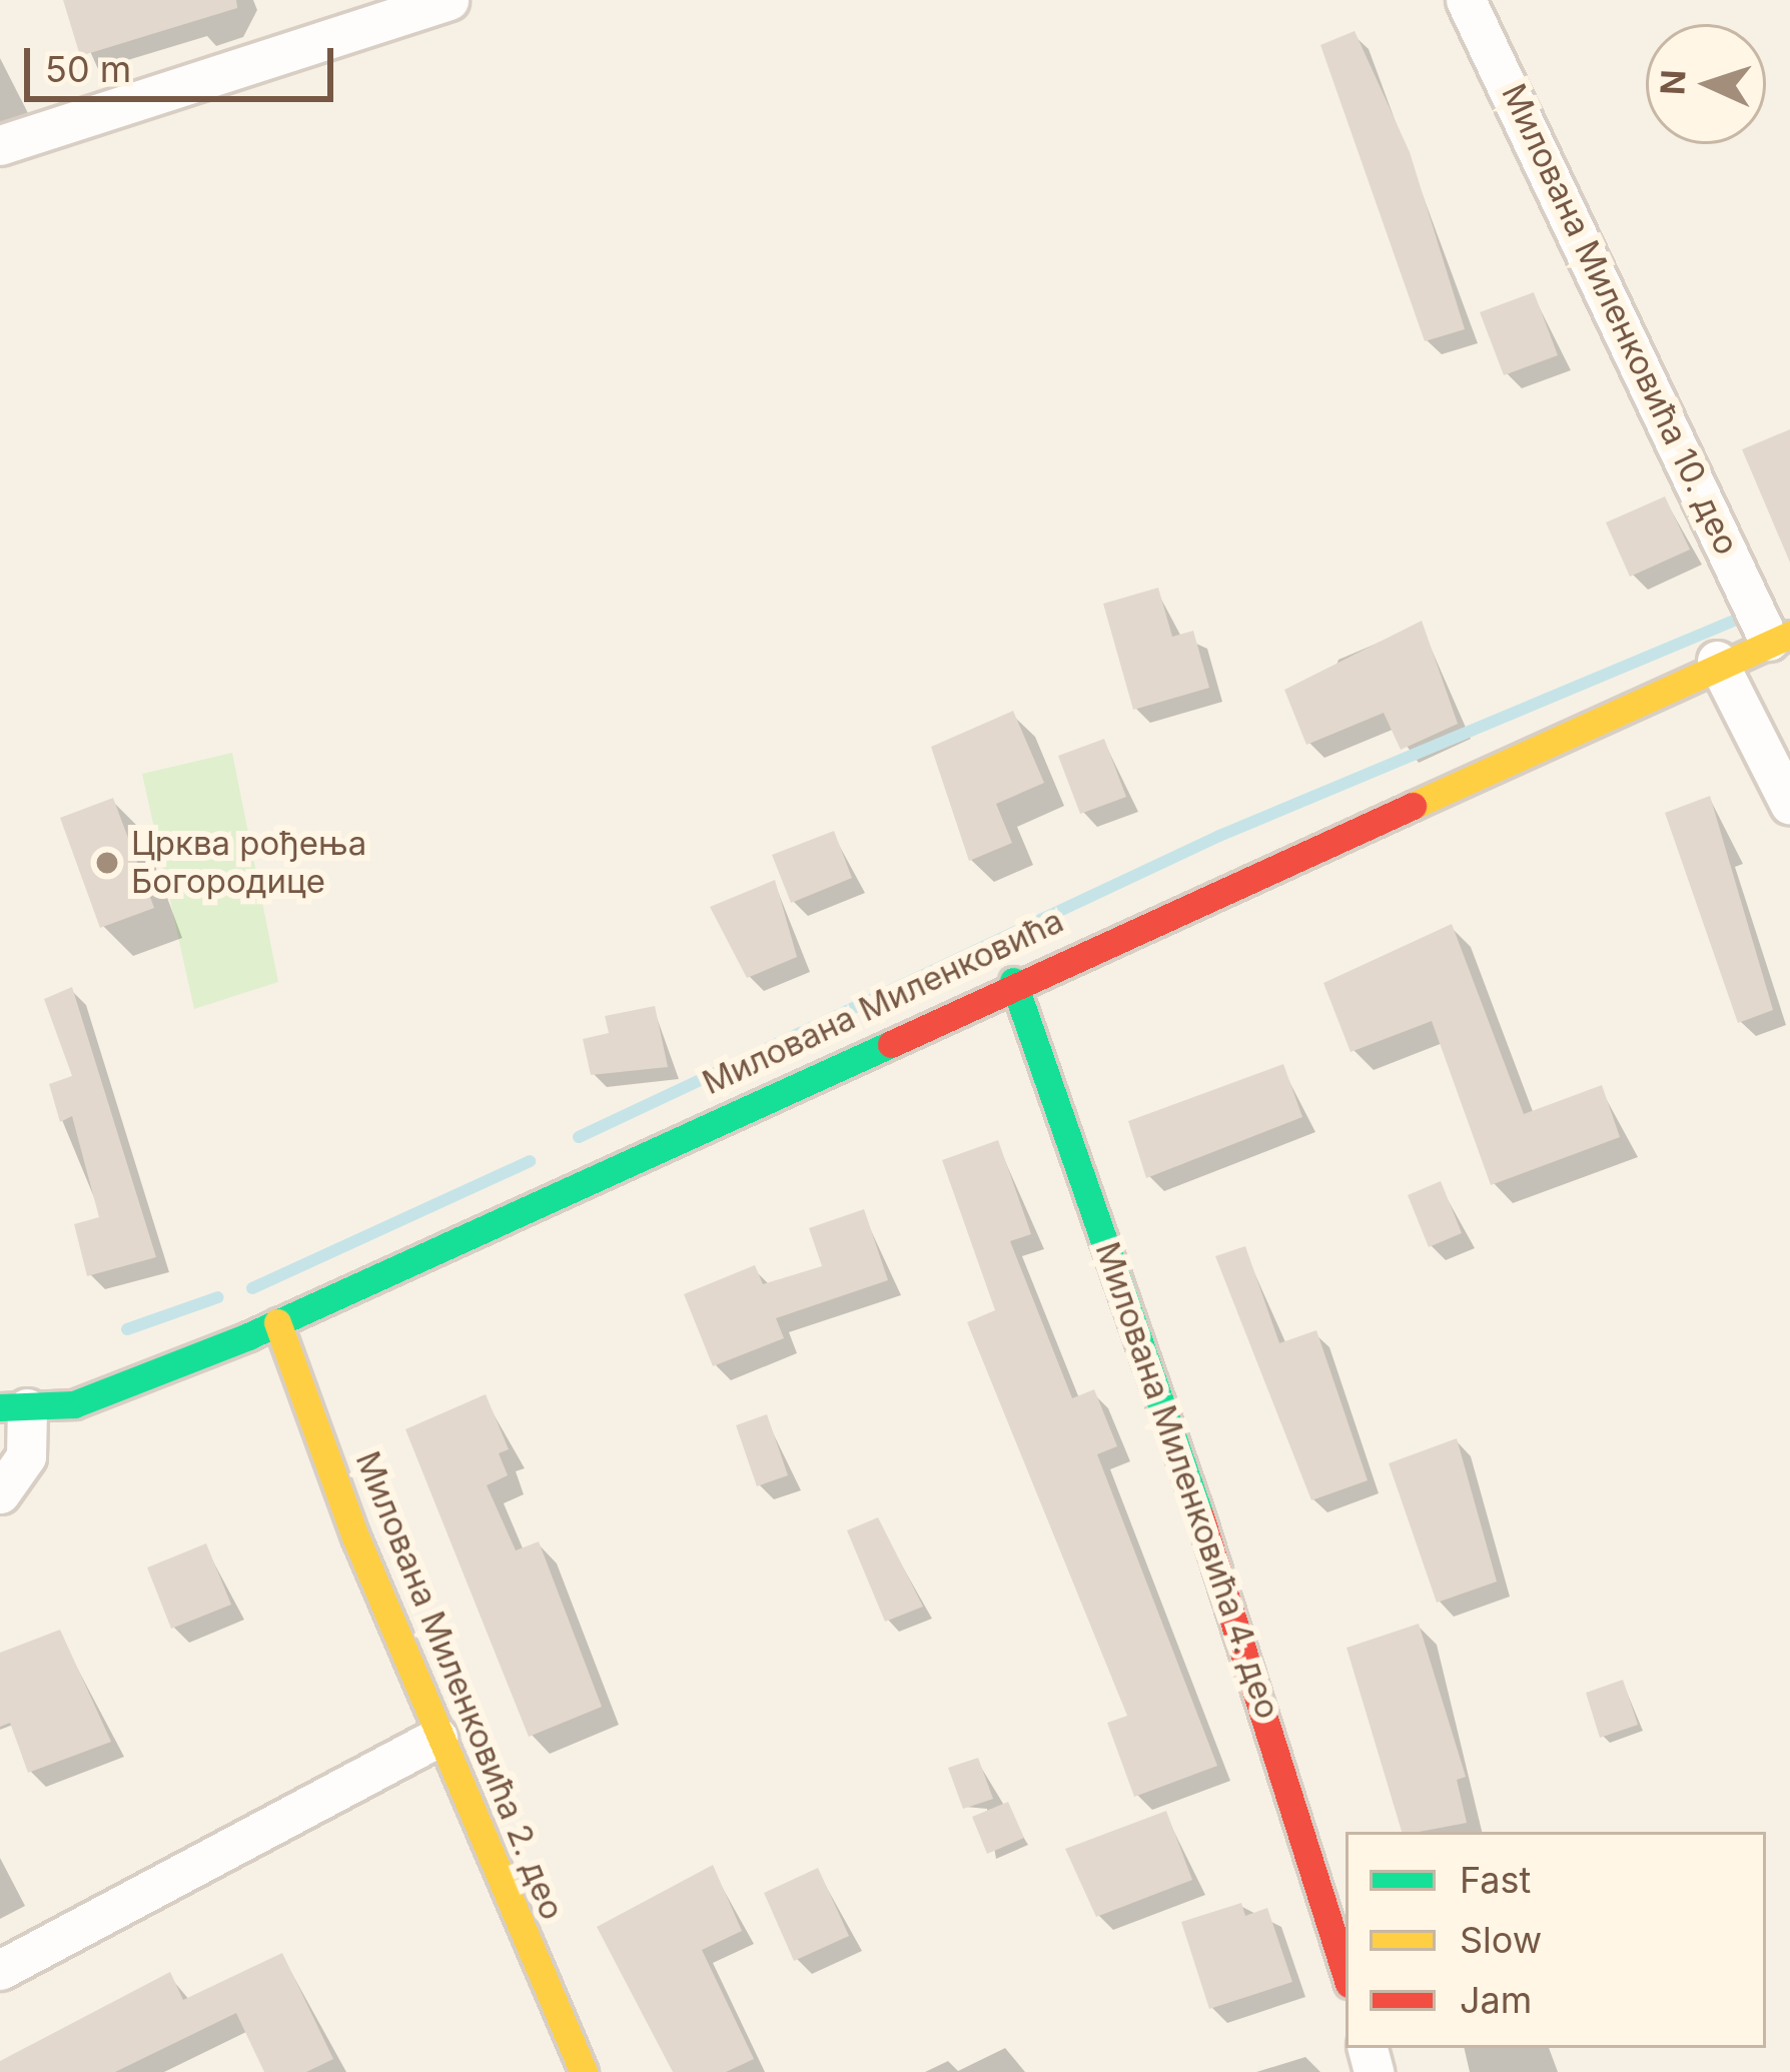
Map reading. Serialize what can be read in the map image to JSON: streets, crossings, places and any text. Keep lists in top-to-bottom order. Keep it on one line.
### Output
{"streets":{"street":["Милована Миленковића 10. део","Милована Миленковића","Милована Миленковића 4. део","Милована Миленковића 2. део"]},"crossings":[["Милована Миленковића 10. део","Милована Миленковића"],["Милована Миленковића","Милована Миленковића 4. део"],["Милована Миленковића","Милована Миленковића 2. део"]],"places":["Црква рођења Богородице"],"legend":["Fast","Slow","Jam"],"scale_bar":"50 m","north":"left"}
